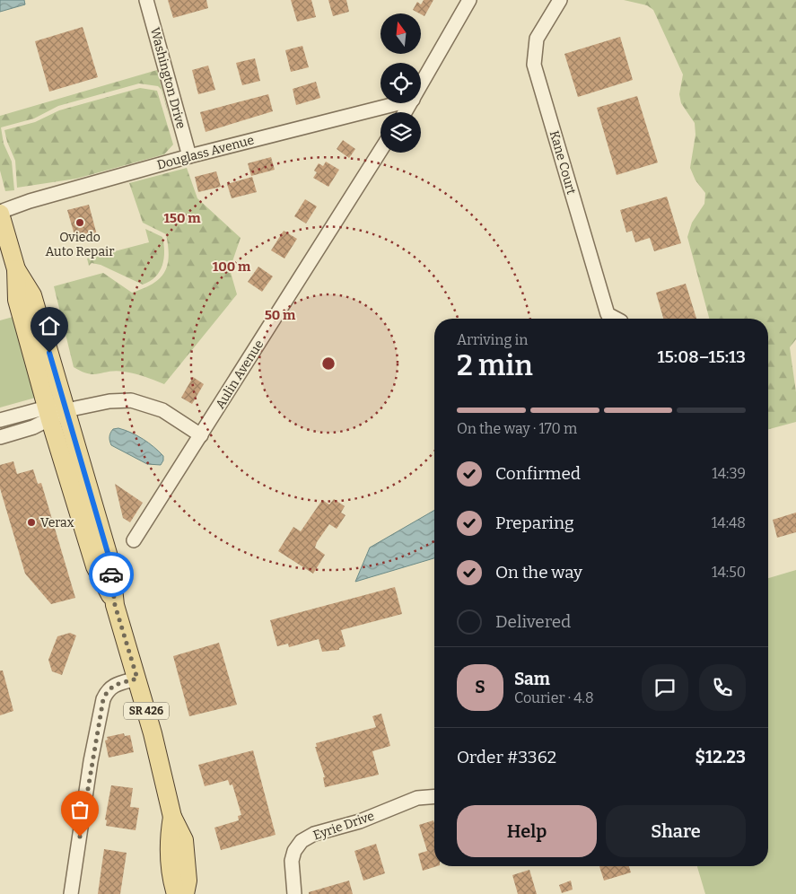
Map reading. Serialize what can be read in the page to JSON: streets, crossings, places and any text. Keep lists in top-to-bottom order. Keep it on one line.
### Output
{"streets":{"main road":["SR 426"],"street":["Washington Drive","Douglass Avenue","Kane Court","Aulin Avenue","Eyrie Drive"]},"crossings":[["Washington Drive","Douglass Avenue"],["Douglass Avenue","SR 426"]],"places":["Oviedo Auto Repair","Verax"],"north":"top","page":{"heading":["2 min","Arriving in","15:08–15:13"],"panel":["Sam","Courier · 4.8","Order #3362","$12.23"],"bar":"On the way · 170 m","list":[["Confirmed","14:39"],["Preparing","14:48"],["On the way","14:50"],"Delivered"],"round":"S","buttons":["Help","Share"]},"rings":["150 m","100 m","50 m"]}
